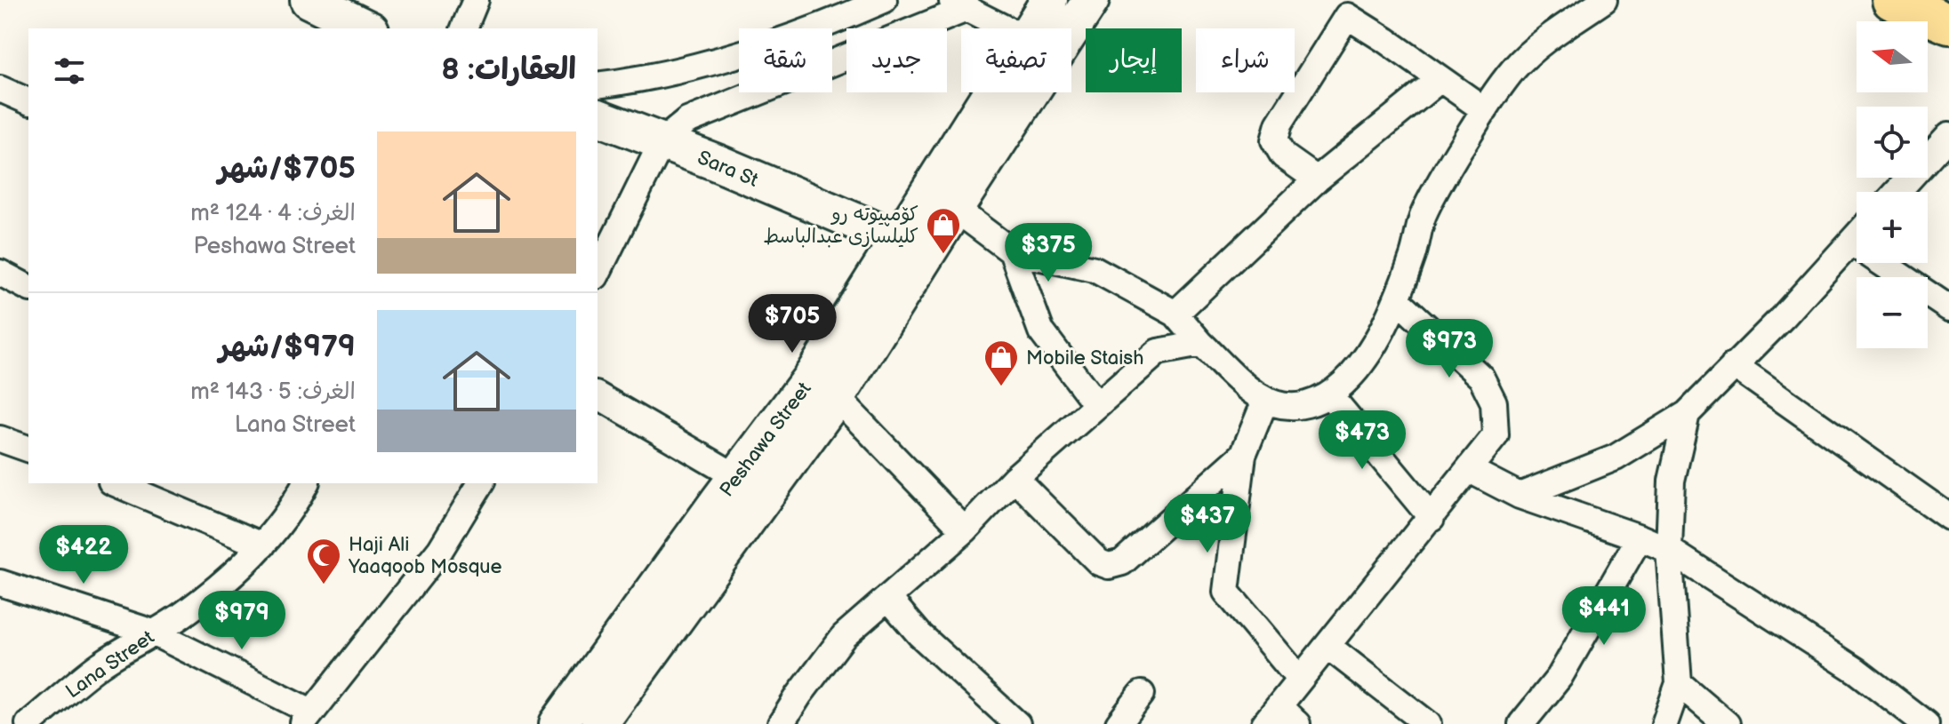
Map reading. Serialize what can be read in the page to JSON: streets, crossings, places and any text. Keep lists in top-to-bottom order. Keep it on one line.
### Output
{"streets":{"main road":["Sara St","Peshawa Street"],"street":["Lana Street"]},"crossings":[["Sara St","Peshawa Street"]],"places":{"shop":["کۆمپیوته رو کلیلسازی عبدالباسط","Mobile Staish"],"mosque":["Haji Ali Yaaqoob Mosque"]},"north":"left","page":{"map_buttons":["+","−"],"chip":["شراء","إيجار","تصفية","جديد","شقة"],"heading":"العقارات: 8","list":[{"name":"$705/شهر","note":"الغرف: 4 · 124 m² · Peshawa Street"},{"name":"$979/شهر","note":"الغرف: 5 · 143 m² · Lana Street"}],"price":["$375","$705","$973","$473","$437","$422","$441","$979"]}}
